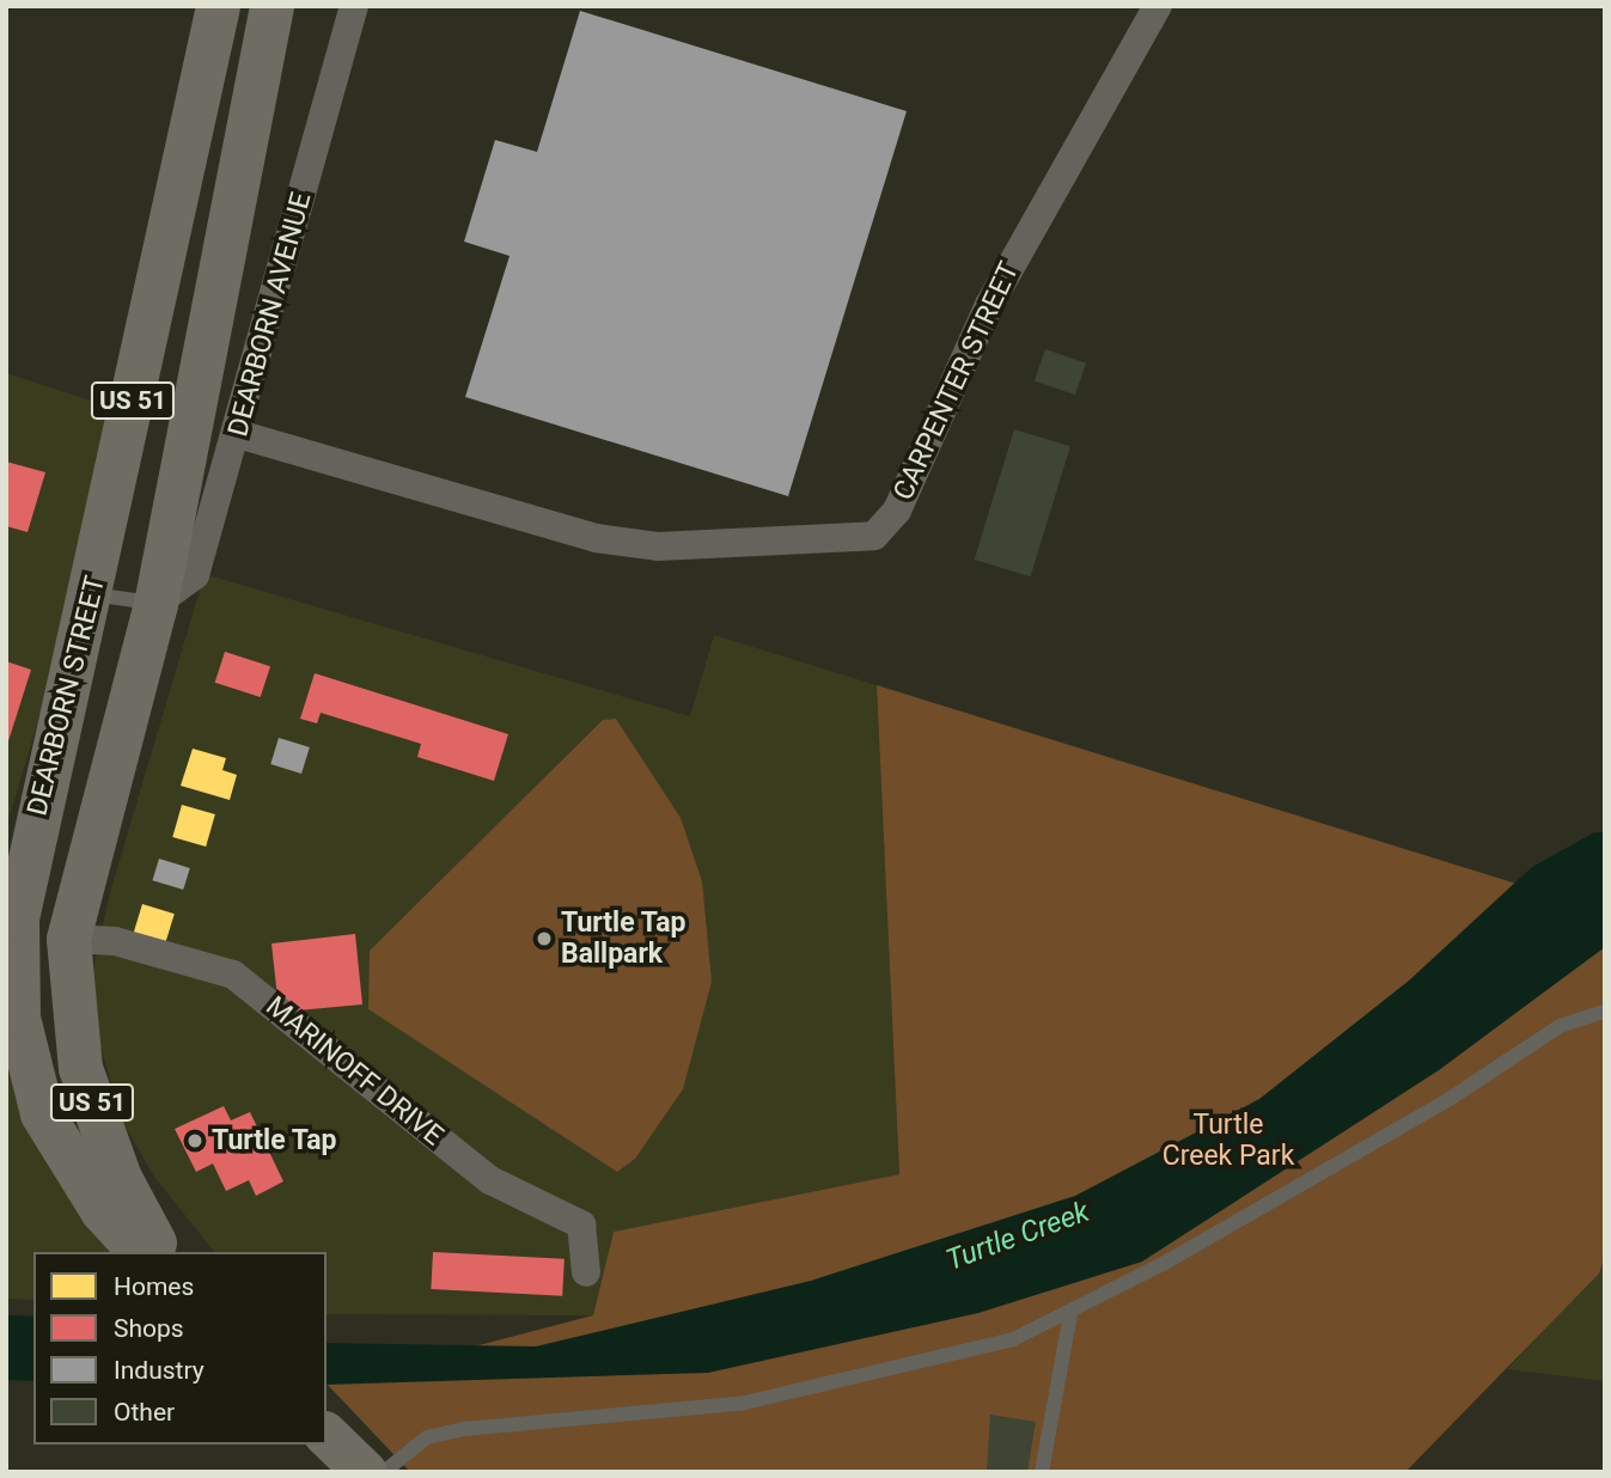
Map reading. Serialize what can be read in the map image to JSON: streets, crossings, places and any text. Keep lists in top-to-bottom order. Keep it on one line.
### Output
{"streets":{"main road":["US 51","DEARBORN STREET"],"street":["DEARBORN AVENUE","CARPENTER STREET","MARINOFF DRIVE"]},"crossings":[["DEARBORN AVENUE","CARPENTER STREET"],["DEARBORN AVENUE","US 51"],["US 51","MARINOFF DRIVE"]],"water":["Turtle Creek"],"parks":["Turtle Creek Park"],"places":["Turtle Tap Ballpark","Turtle Tap"],"legend":["Homes","Shops","Industry","Other"]}
